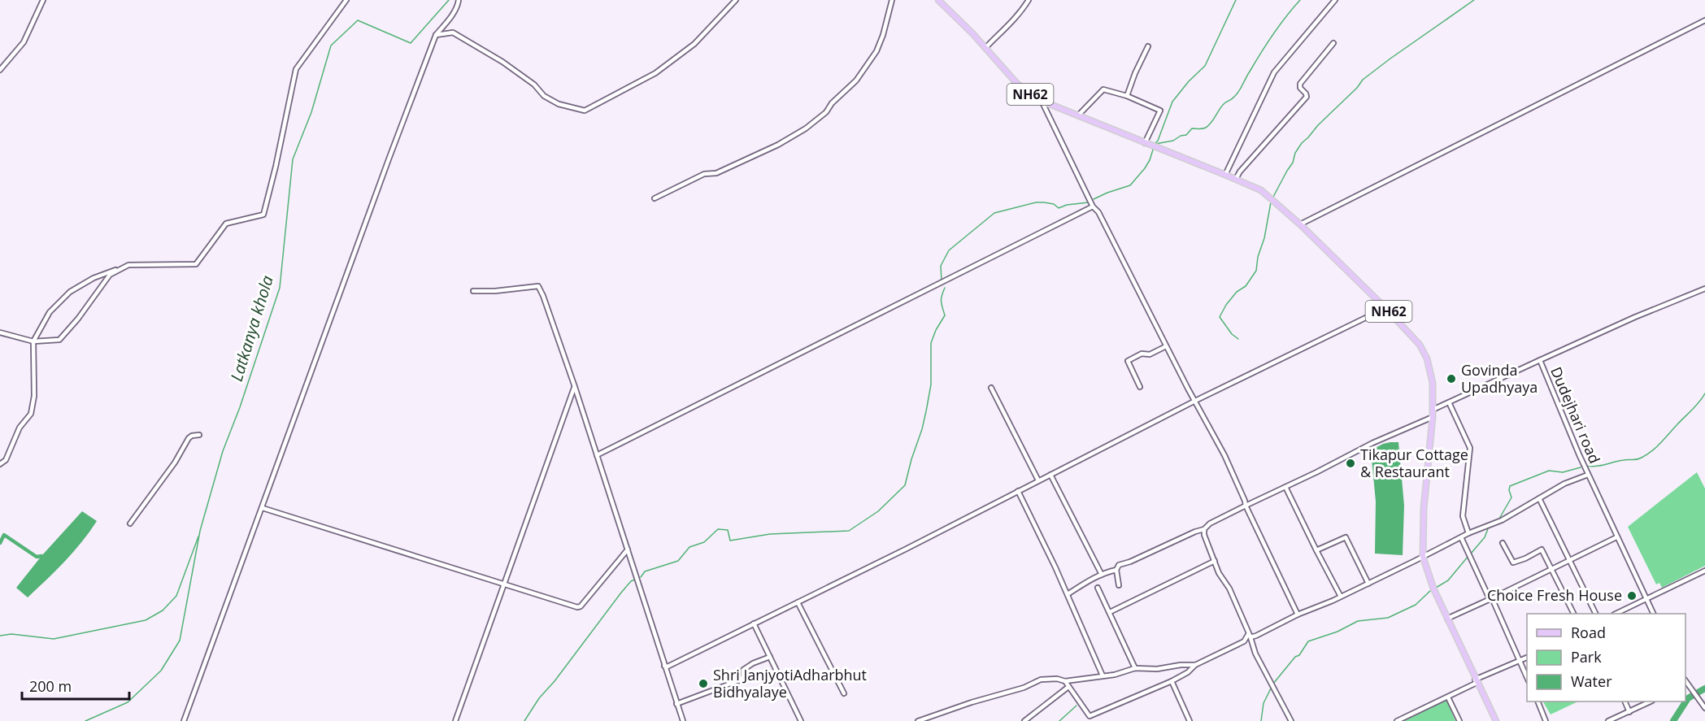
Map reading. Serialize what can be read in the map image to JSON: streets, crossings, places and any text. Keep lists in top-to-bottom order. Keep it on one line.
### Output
{"streets":{"main road":["NH62"],"street":["Dudejhari road"]},"water":["Latkanya khola"],"places":["Govinda Upadhyaya","Tikapur Cottage & Restaurant","Choice Fresh House","Shri JanjyotiAdharbhut Bidhyalaye"],"legend":["Road","Park","Water"],"scale_bar":"200 m"}
